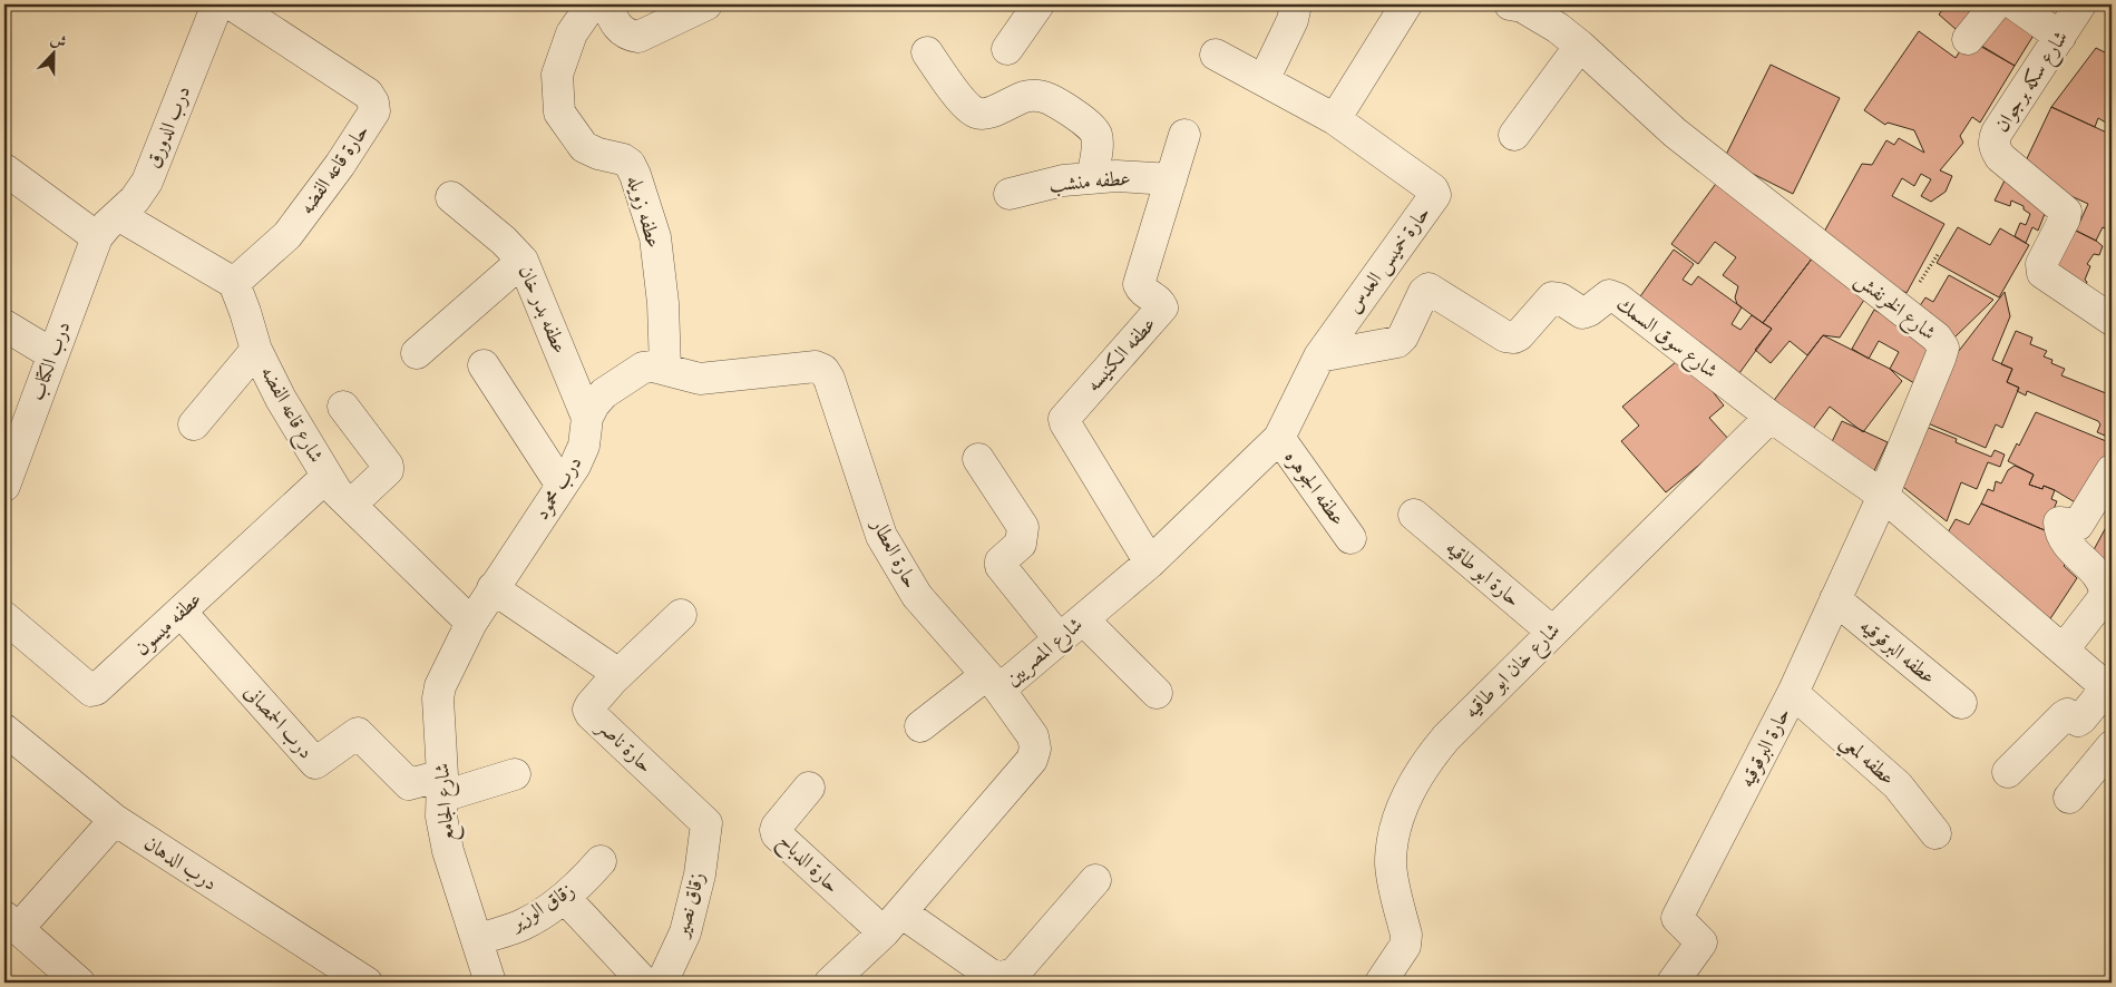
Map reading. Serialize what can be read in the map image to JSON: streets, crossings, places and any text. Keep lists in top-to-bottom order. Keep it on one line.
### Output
{"streets":{"street":["شارع سكه برجوان","درب الدورق","حارة قاعه الفضه","عطفه منشب","عطفه زويله","حارة خميس العدس","شارع الخرنفش","عطفه بدر خان","شارع سوق السمك","عطفه الكنيسه","درب الكتاب","شارع قاعه الفضه","درب محمود","عطفه الجوهره","حارة العطار","حارة ابو طاقيه","عطفه ميسون","شارع المصريين","عطفه البرقوقيه","شارع خان ابو طاقيه","درب الحمصانى","حارة ناصر","حارة البرقوقيه","عطفه لمعي","شارع الجامع","درب الدهان","حارة الدباح","زقاق نصير","زقاق الوزير"]},"crossings":[["درب الدورق","درب الكتاب"],["حارة قاعه الفضه","شارع قاعه الفضه"],["عطفه منشب","عطفه الكنيسه"],["عطفه زويله","درب محمود"],["حارة خميس العدس","شارع سوق السمك"],["حارة خميس العدس","شارع المصريين"],["شارع الخرنفش","شارع سوق السمك"],["شارع الخرنفش","حارة البرقوقيه"],["عطفه بدر خان","درب محمود"],["شارع سوق السمك","شارع المصريين"],["شارع سوق السمك","شارع خان ابو طاقيه"],["شارع سوق السمك","حارة البرقوقيه"],["عطفه الكنيسه","شارع المصريين"],["شارع قاعه الفضه","درب محمود"],["شارع قاعه الفضه","عطفه ميسون"],["شارع قاعه الفضه","شارع الجامع"],["درب محمود","حارة العطار"],["درب محمود","شارع الجامع"],["عطفه الجوهره","شارع المصريين"],["حارة العطار","شارع المصريين"],["حارة ابو طاقيه","شارع خان ابو طاقيه"],["عطفه ميسون","درب الحمصانى"],["شارع المصريين","حارة الدباح"],["عطفه البرقوقيه","حارة البرقوقيه"],["درب الحمصانى","شارع الجامع"],["حارة ناصر","زقاق نصير"],["حارة البرقوقيه","عطفه لمعي"],["شارع الجامع","زقاق الوزير"]],"north":"top"}
